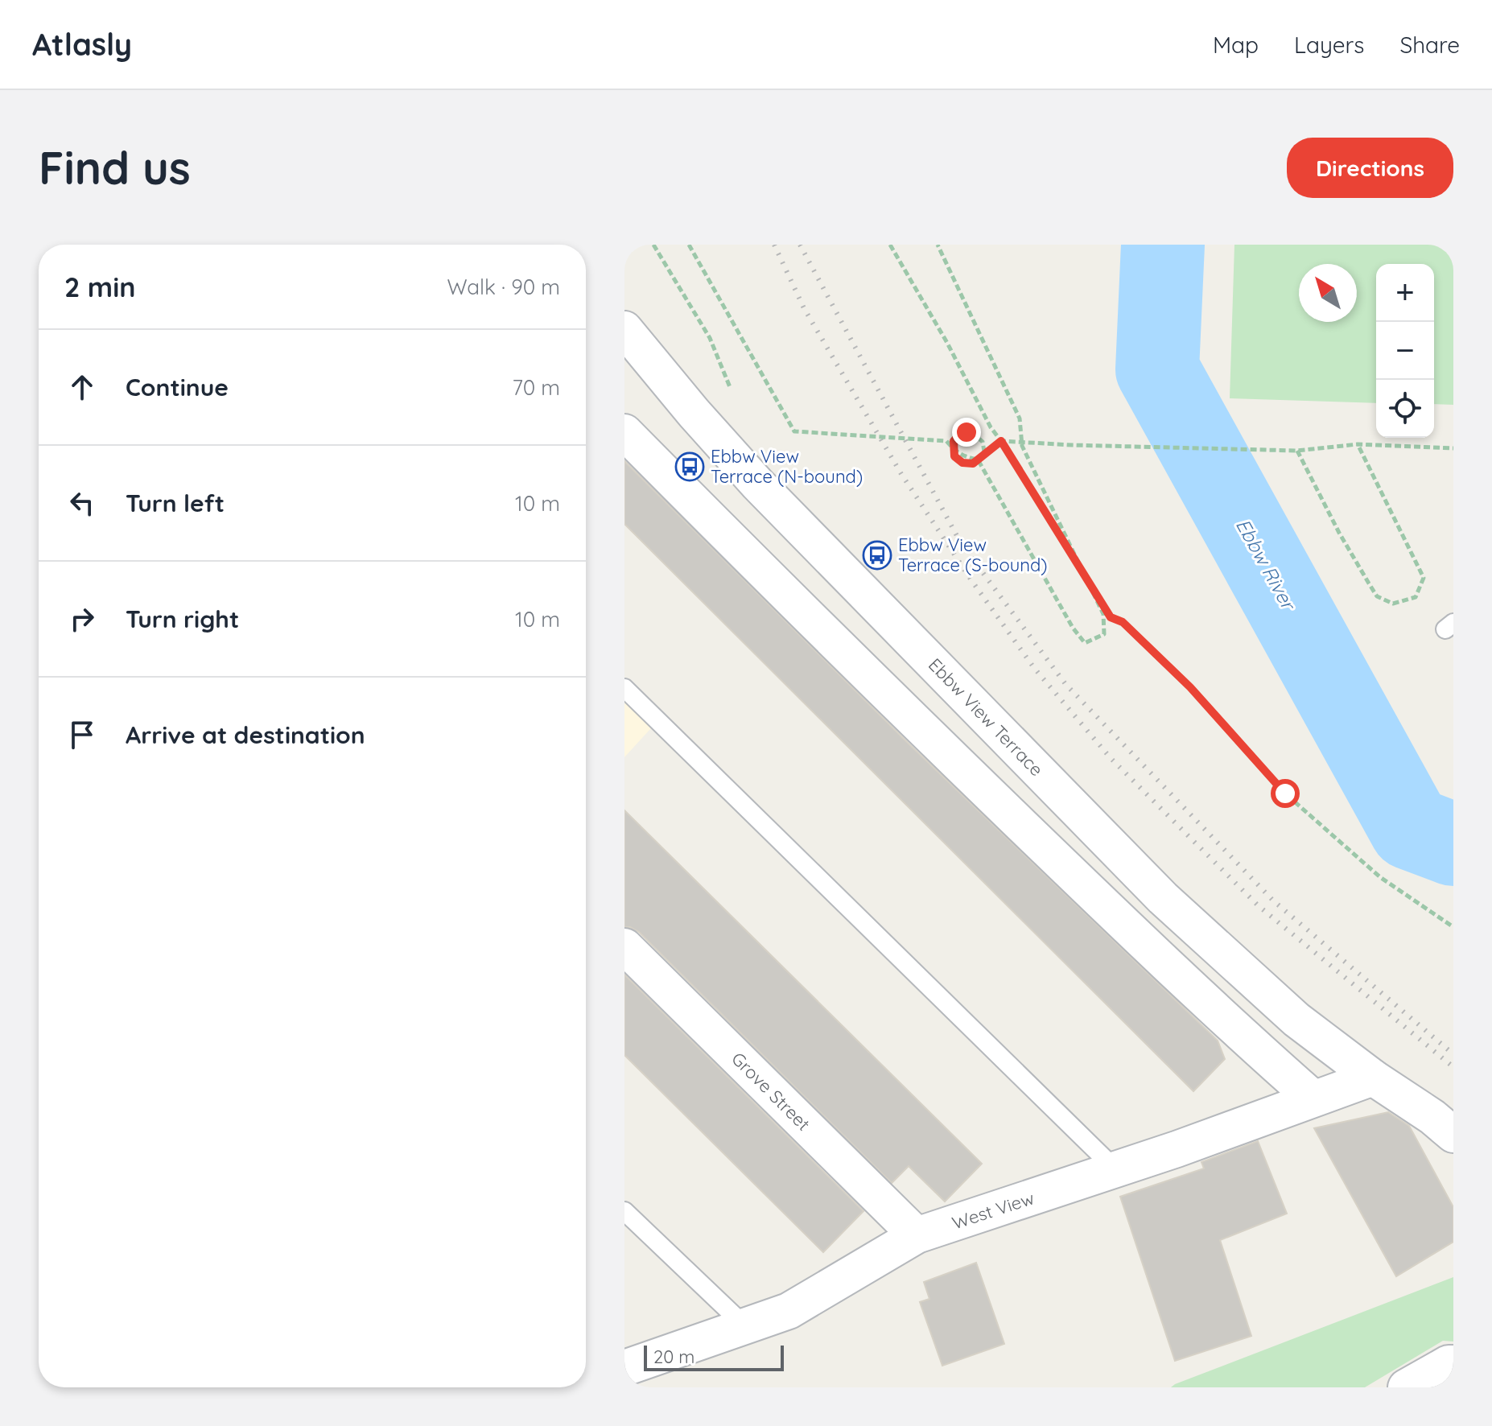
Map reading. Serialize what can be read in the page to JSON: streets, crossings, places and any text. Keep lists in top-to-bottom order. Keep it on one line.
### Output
{"streets":{"street":["Ebbw View Terrace","Grove Street","West View"]},"crossings":[["Ebbw View Terrace","West View"],["Grove Street","West View"]],"water":["Ebbw River"],"places":{"bus stop":["Ebbw View Terrace (N-bound)","Ebbw View Terrace (S-bound)"]},"scale_bar":"20 m","north":"top left","page":{"header":"Atlasly","nav":["Map","Layers","Share"],"buttons":"Directions","title":"Find us","heading":["2 min","Walk · 90 m"],"map_buttons":["+","−"],"list":[["Continue","70 m"],["Turn left","10 m"],["Turn right","10 m"],"Arrive at destination"],"scale":"20 m"}}
